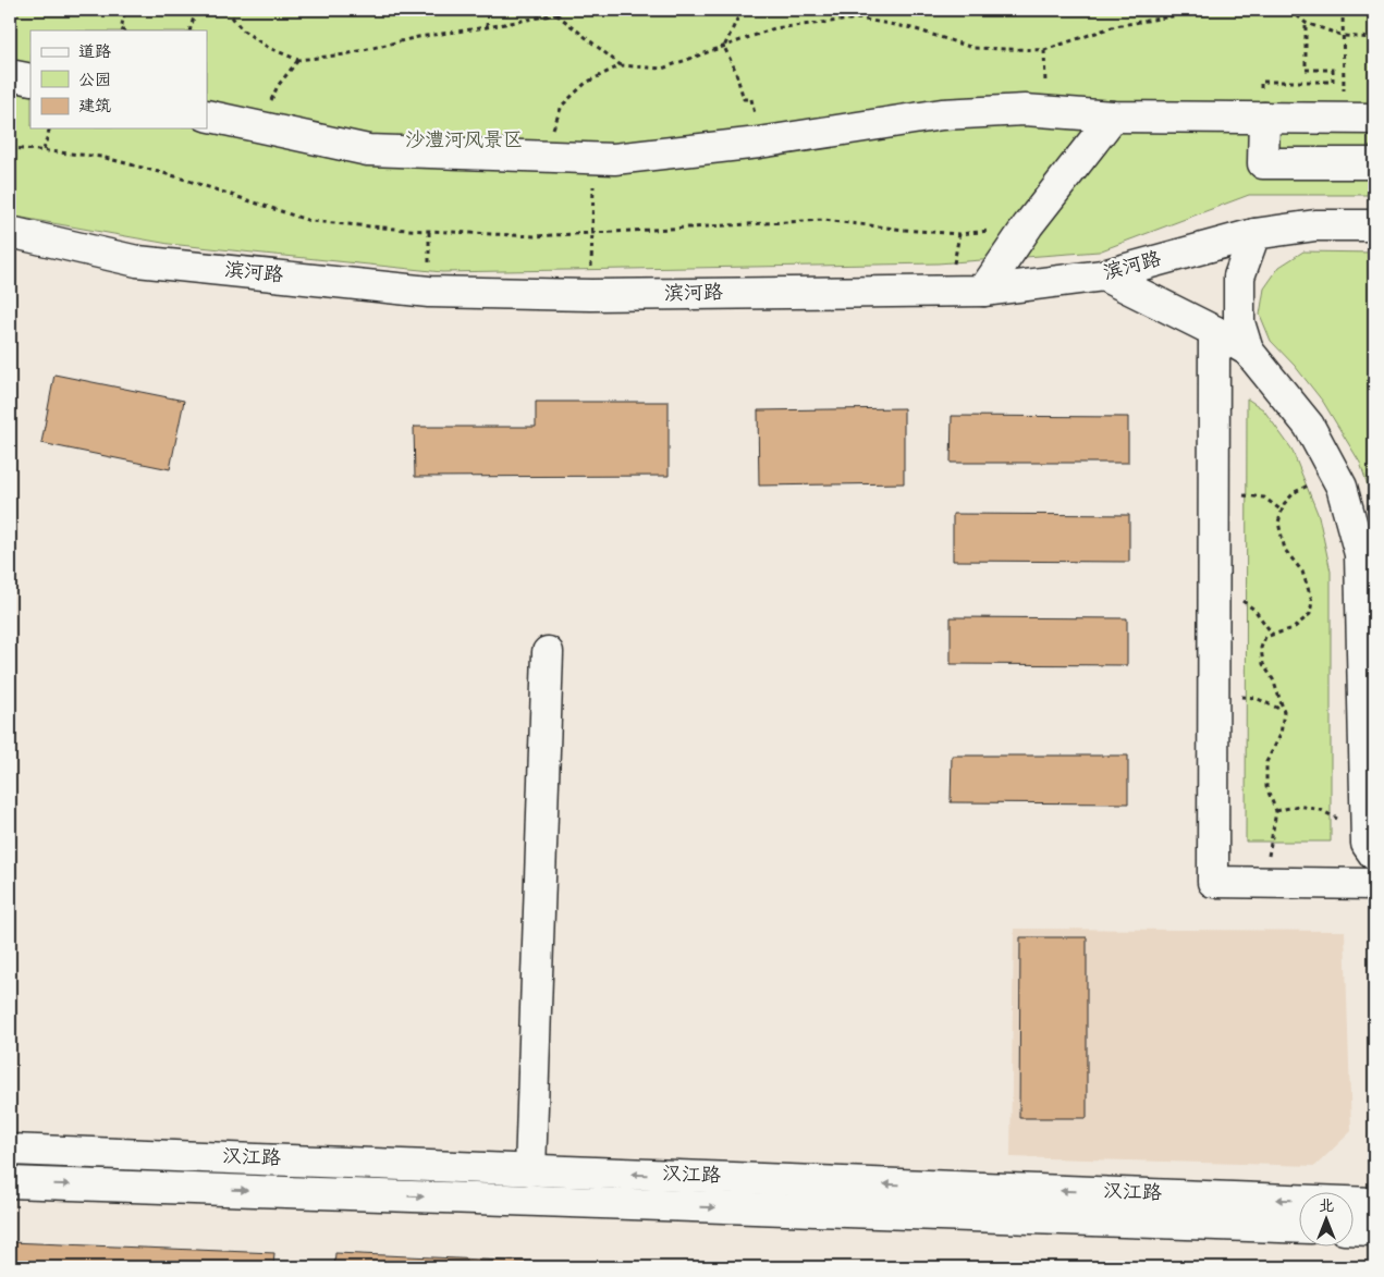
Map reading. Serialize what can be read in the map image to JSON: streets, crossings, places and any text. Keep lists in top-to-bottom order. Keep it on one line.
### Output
{"streets":{"street":["滨河路","汉江路"]},"parks":["沙澧河风景区"],"legend":["道路","公园","建筑"],"north":"top"}
